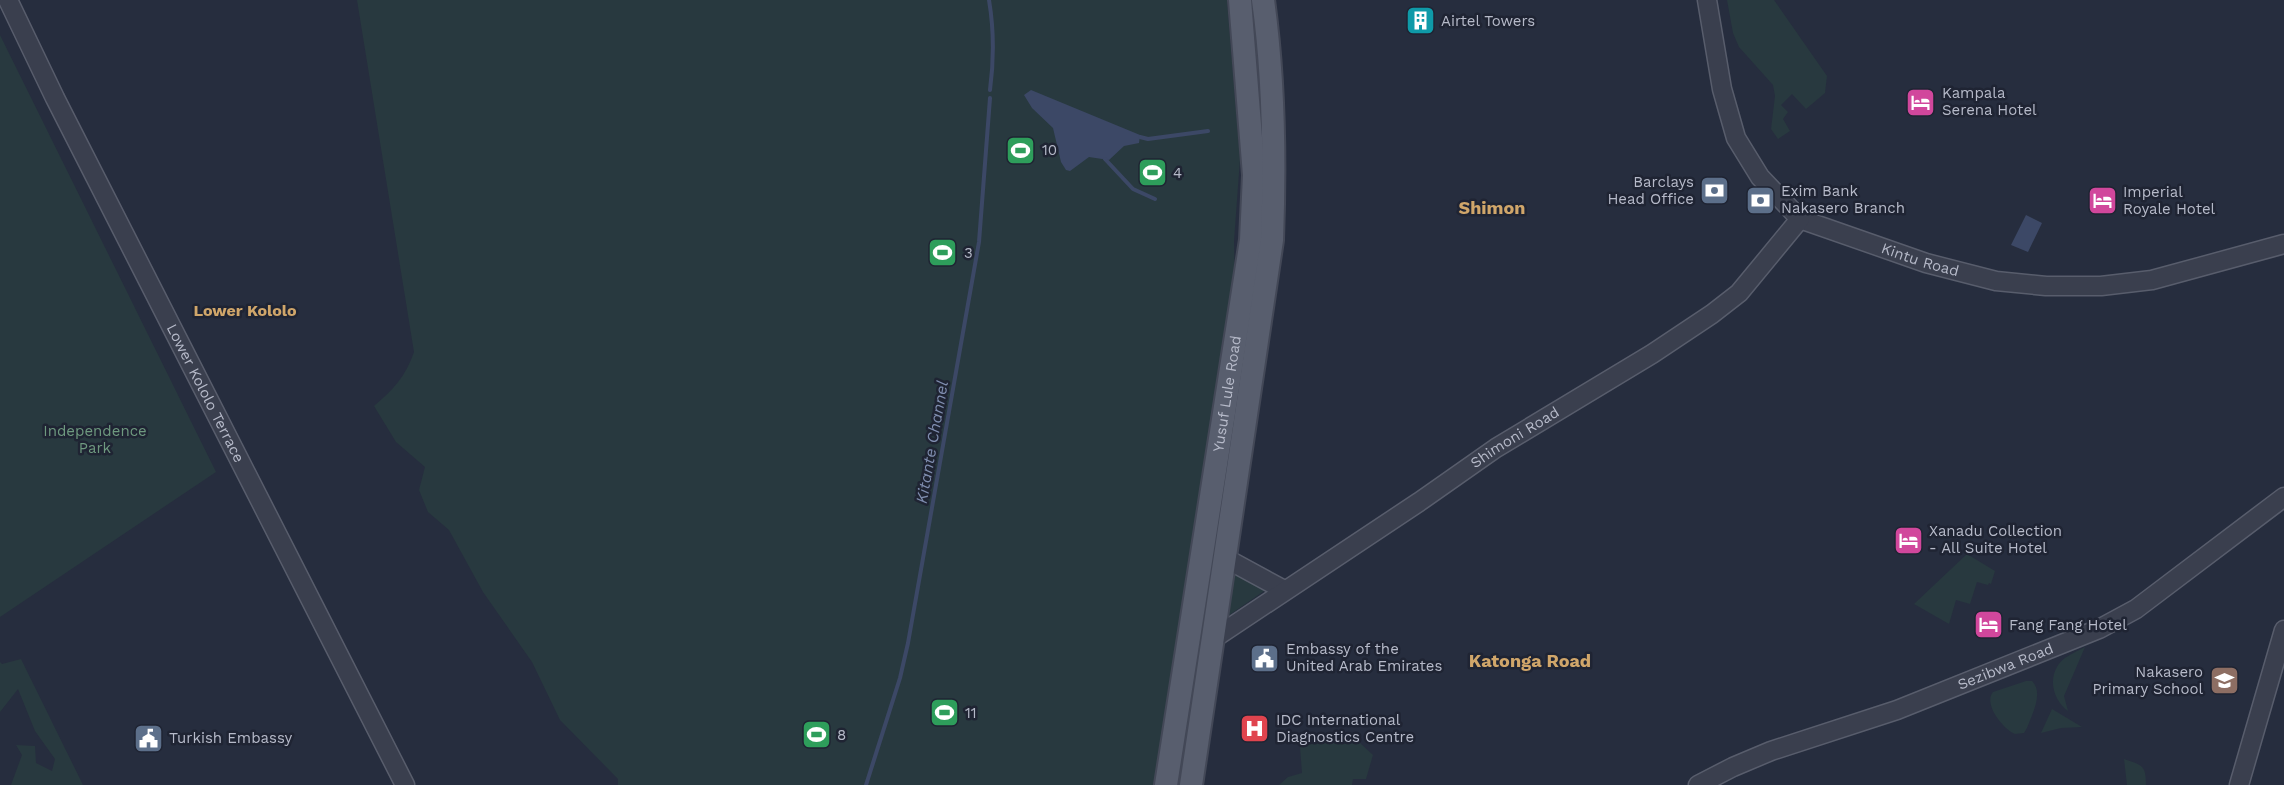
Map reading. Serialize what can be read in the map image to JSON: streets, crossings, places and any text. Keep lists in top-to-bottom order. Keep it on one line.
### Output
{"streets":{"main road":["Yusuf Lule Road"],"street":["Kintu Road","Lower Kololo Terrace","Shimoni Road","Sezibwa Road"]},"crossings":[["Kintu Road","Shimoni Road"],["Yusuf Lule Road","Shimoni Road"]],"districts":["Shimon","Lower Kololo","Katonga Road"],"water":["Kitante Channel"],"parks":["Independence Park"],"places":{"building":["Airtel Towers"],"hotel":["Kampala Serena Hotel","Imperial Royale Hotel","Xanadu Collection - All Suite Hotel","Fang Fang Hotel"],"sports":["10","4","3","11","8"],"bank":["Barclays Head Office","Exim Bank Nakasero Branch"],"public building":["Embassy of the United Arab Emirates","Turkish Embassy"],"school or university":["Nakasero Primary School"],"hospital":["IDC International Diagnostics Centre"]}}
